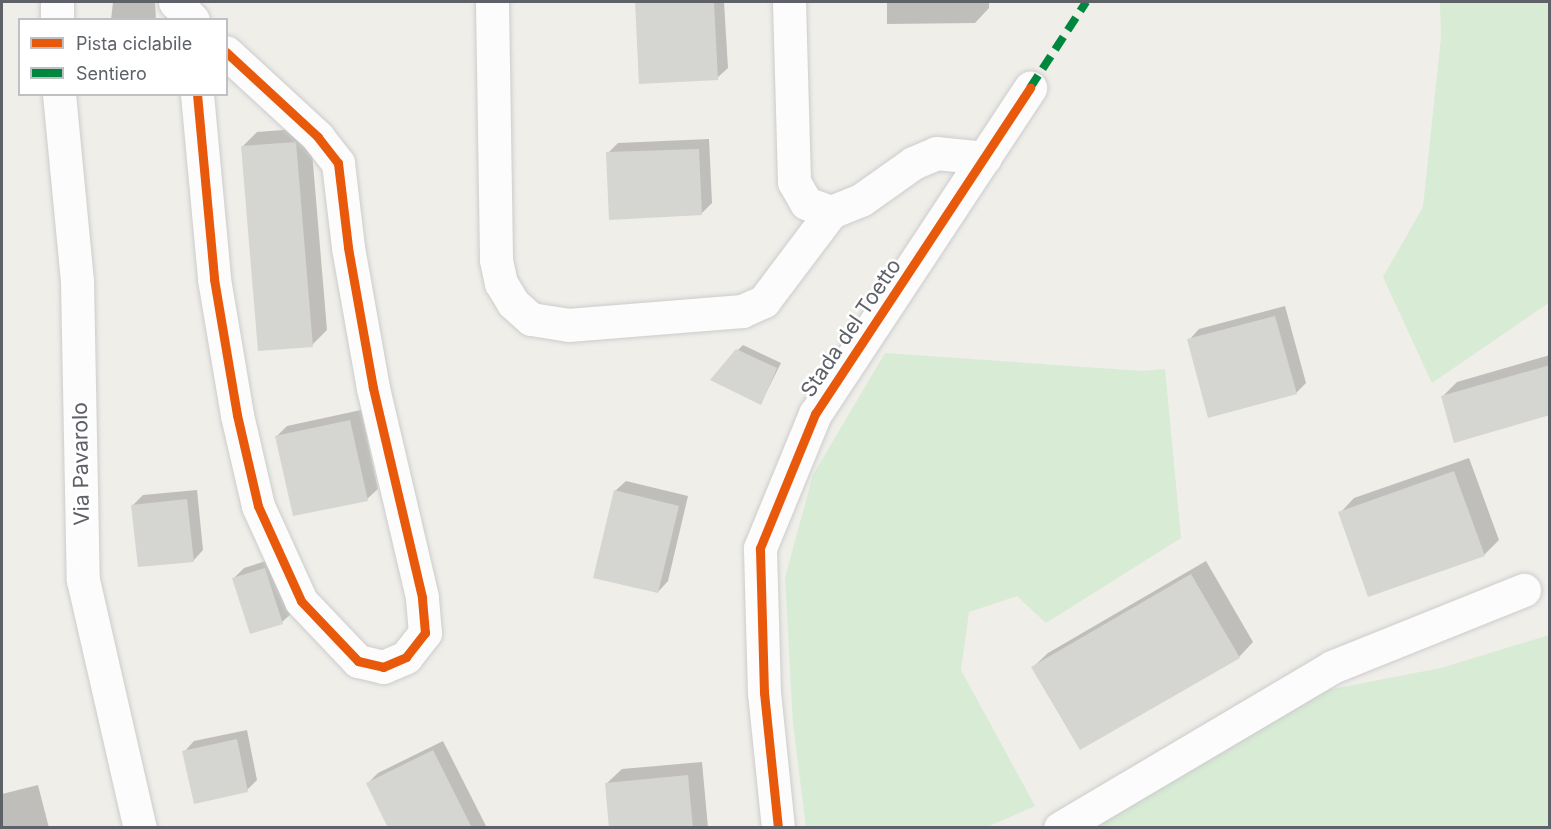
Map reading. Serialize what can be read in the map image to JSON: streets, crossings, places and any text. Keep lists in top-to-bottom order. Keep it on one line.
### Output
{"streets":{"street":["Stada del Toetto","Via Pavarolo"]},"legend":["Pista ciclabile","Sentiero"]}
